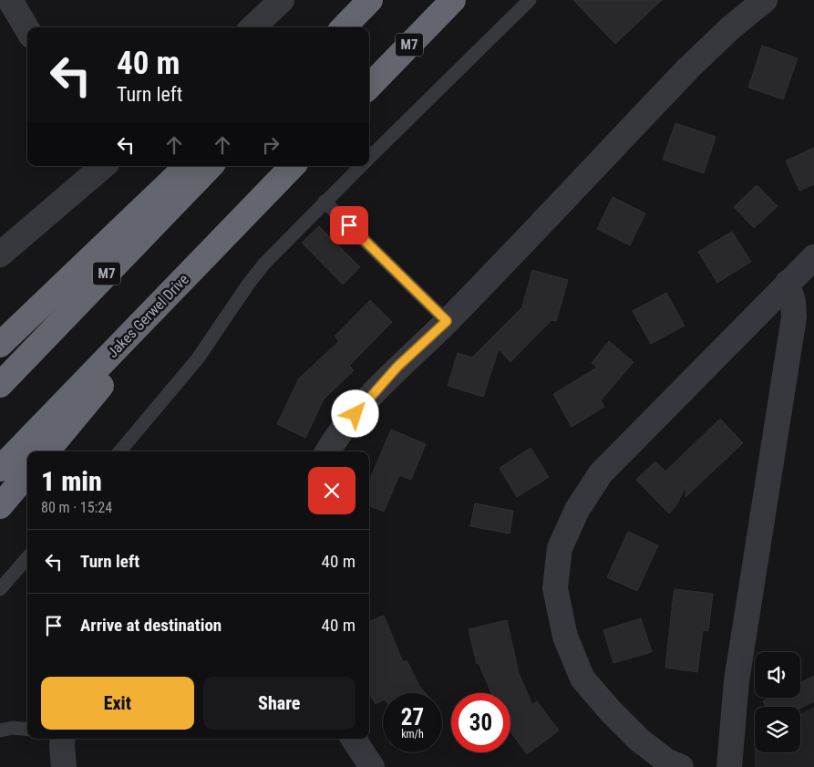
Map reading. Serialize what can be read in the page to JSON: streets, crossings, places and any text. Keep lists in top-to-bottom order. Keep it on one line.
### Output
{"streets":{"highway":["M7","Jakes Gerwel Drive"]},"page":{"turn":["40 m","Turn left"],"heading":["1 min","80 m · 15:24"],"list":[{"name":"Turn left","value":"40 m"},{"name":"Arrive at destination","value":"40 m"}],"buttons":["Exit","Share"],"speed":"27 km/h","limit":"30"}}
